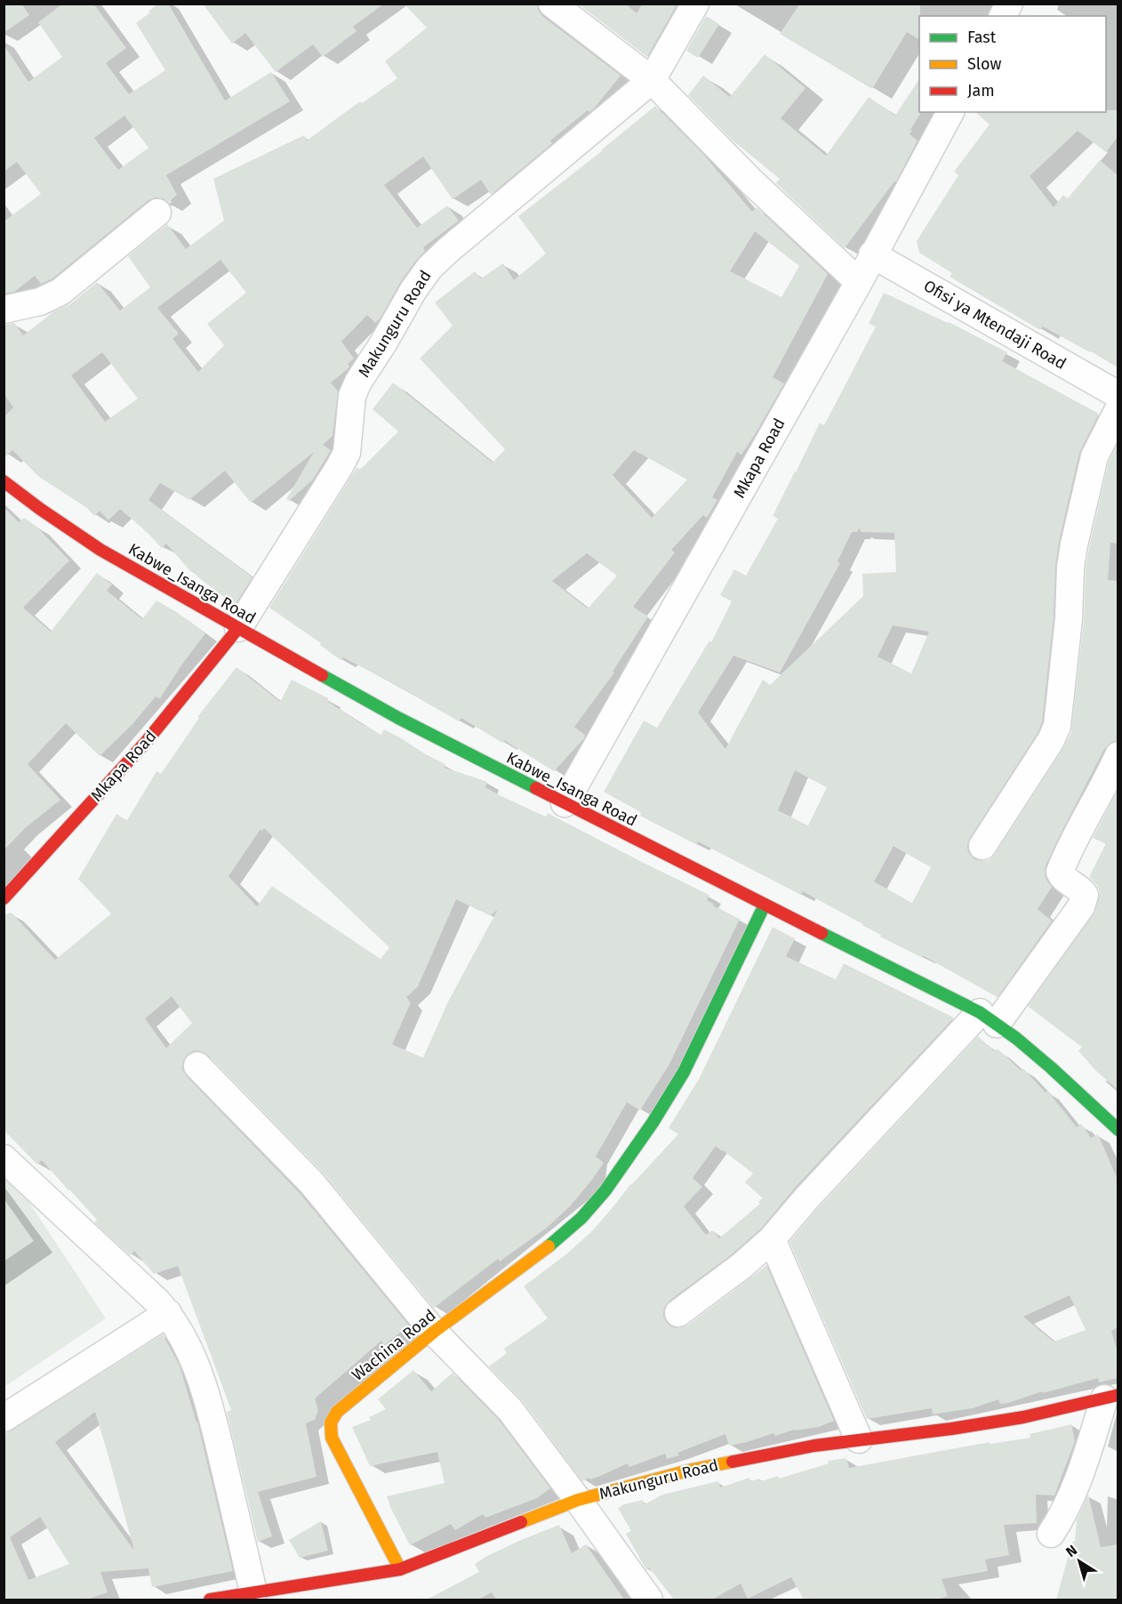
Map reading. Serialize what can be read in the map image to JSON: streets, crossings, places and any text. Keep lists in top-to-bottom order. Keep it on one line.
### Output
{"streets":{"street":["Makunguru Road","Ofisi ya Mtendaji Road","Mkapa Road","Kabwe_Isanga Road","Wachina Road"]},"crossings":[["Makunguru Road","Mkapa Road"],["Makunguru Road","Kabwe_Isanga Road"],["Makunguru Road","Wachina Road"],["Ofisi ya Mtendaji Road","Mkapa Road"],["Mkapa Road","Kabwe_Isanga Road"],["Kabwe_Isanga Road","Wachina Road"]],"legend":["Fast","Slow","Jam"],"north":"top left"}
